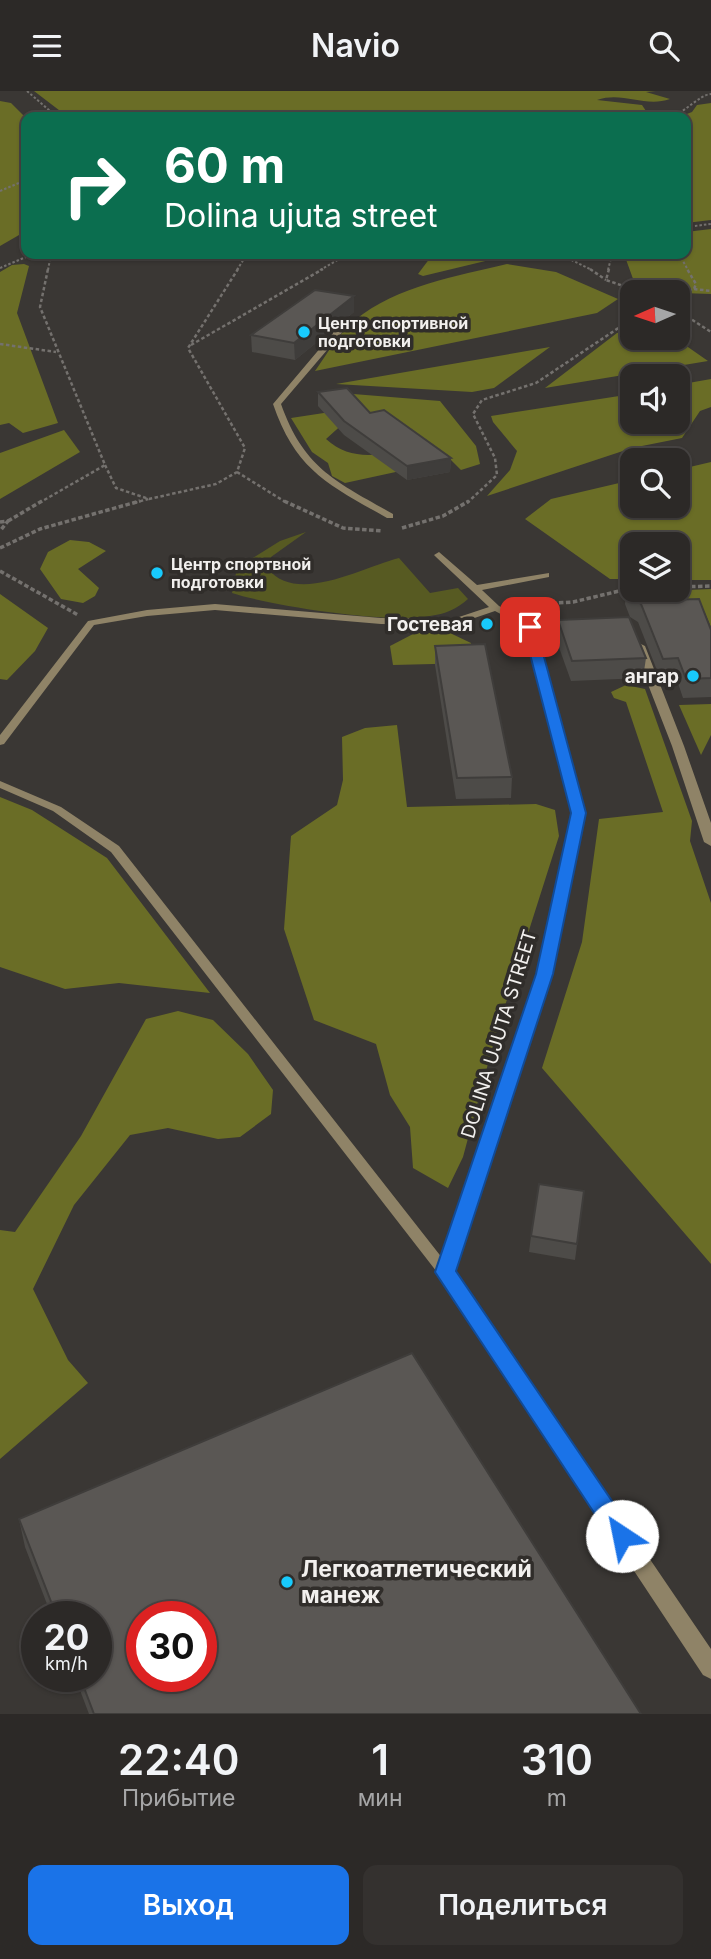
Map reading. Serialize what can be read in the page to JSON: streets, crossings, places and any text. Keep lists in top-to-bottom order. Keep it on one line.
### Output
{"streets":{"street":["DOLINA UJUTA STREET"]},"places":["Центр спортивной подготовки","Центр спортвной подготовки","Гостевая","ангар","Легкоатлетический манеж"],"north":"left","page":{"header":"Navio","turn":["60 m","Dolina ujuta street"],"speed":"20 km/h","limit":"30","eta":["22:40","Прибытие","1","мин","310","m"],"buttons":["Выход","Поделиться"]}}
